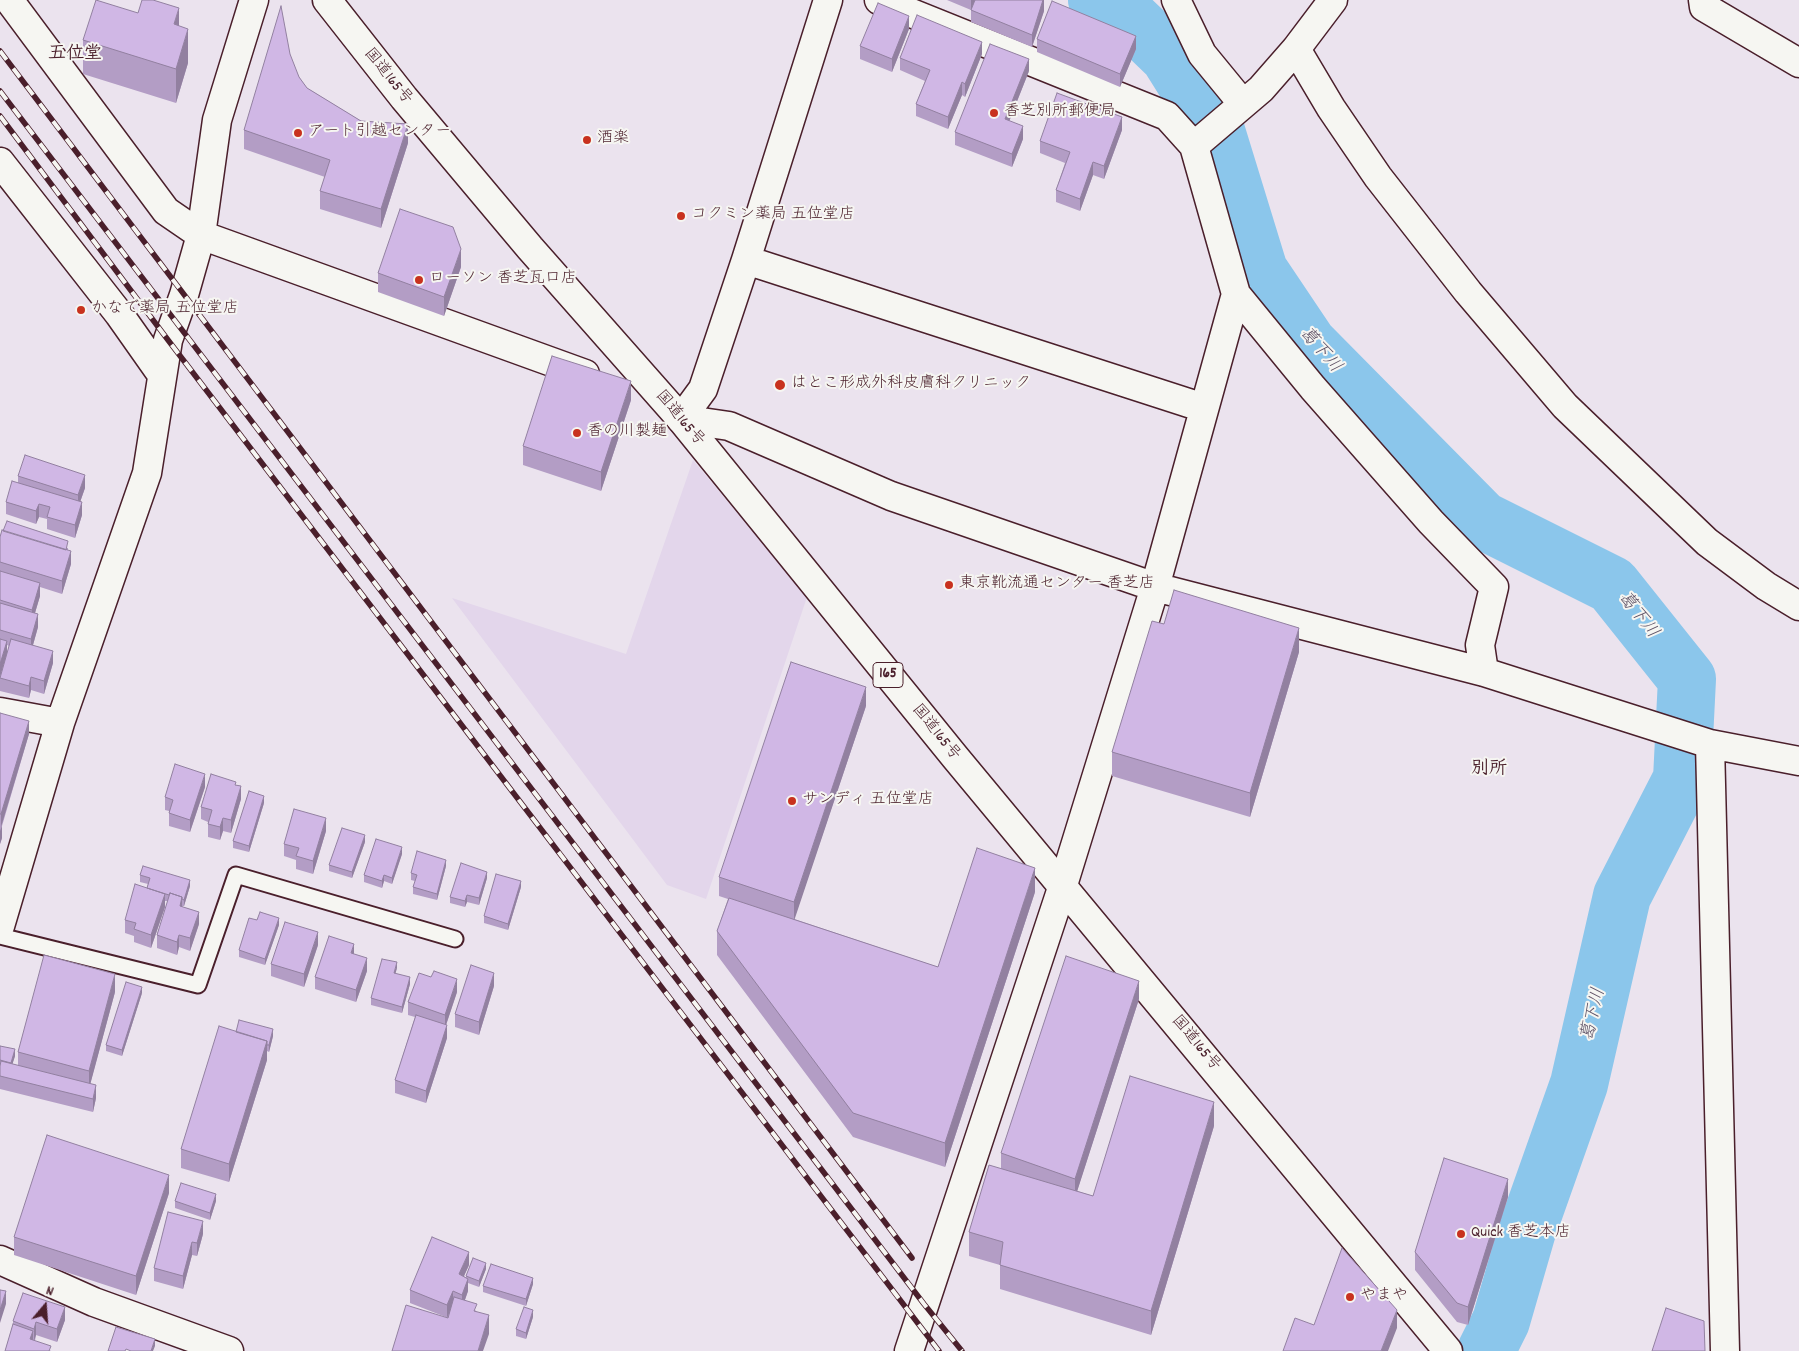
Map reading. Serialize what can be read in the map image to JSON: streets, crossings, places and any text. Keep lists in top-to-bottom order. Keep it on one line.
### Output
{"streets":{"main road":["国道165号","165"]},"districts":["五位堂","別所"],"water":["葛下川"],"places":["香芝別所郵便局","アート引越センター","酒楽","コクミン薬局 五位堂店","ローソン 香芝瓦口店","かなで薬局 五位堂店","はとこ形成外科皮膚科クリニック","香の川製麺","東京靴流通センター 香芝店","サンディ 五位堂店","Quick 香芝本店","やまや"],"north":"top"}
